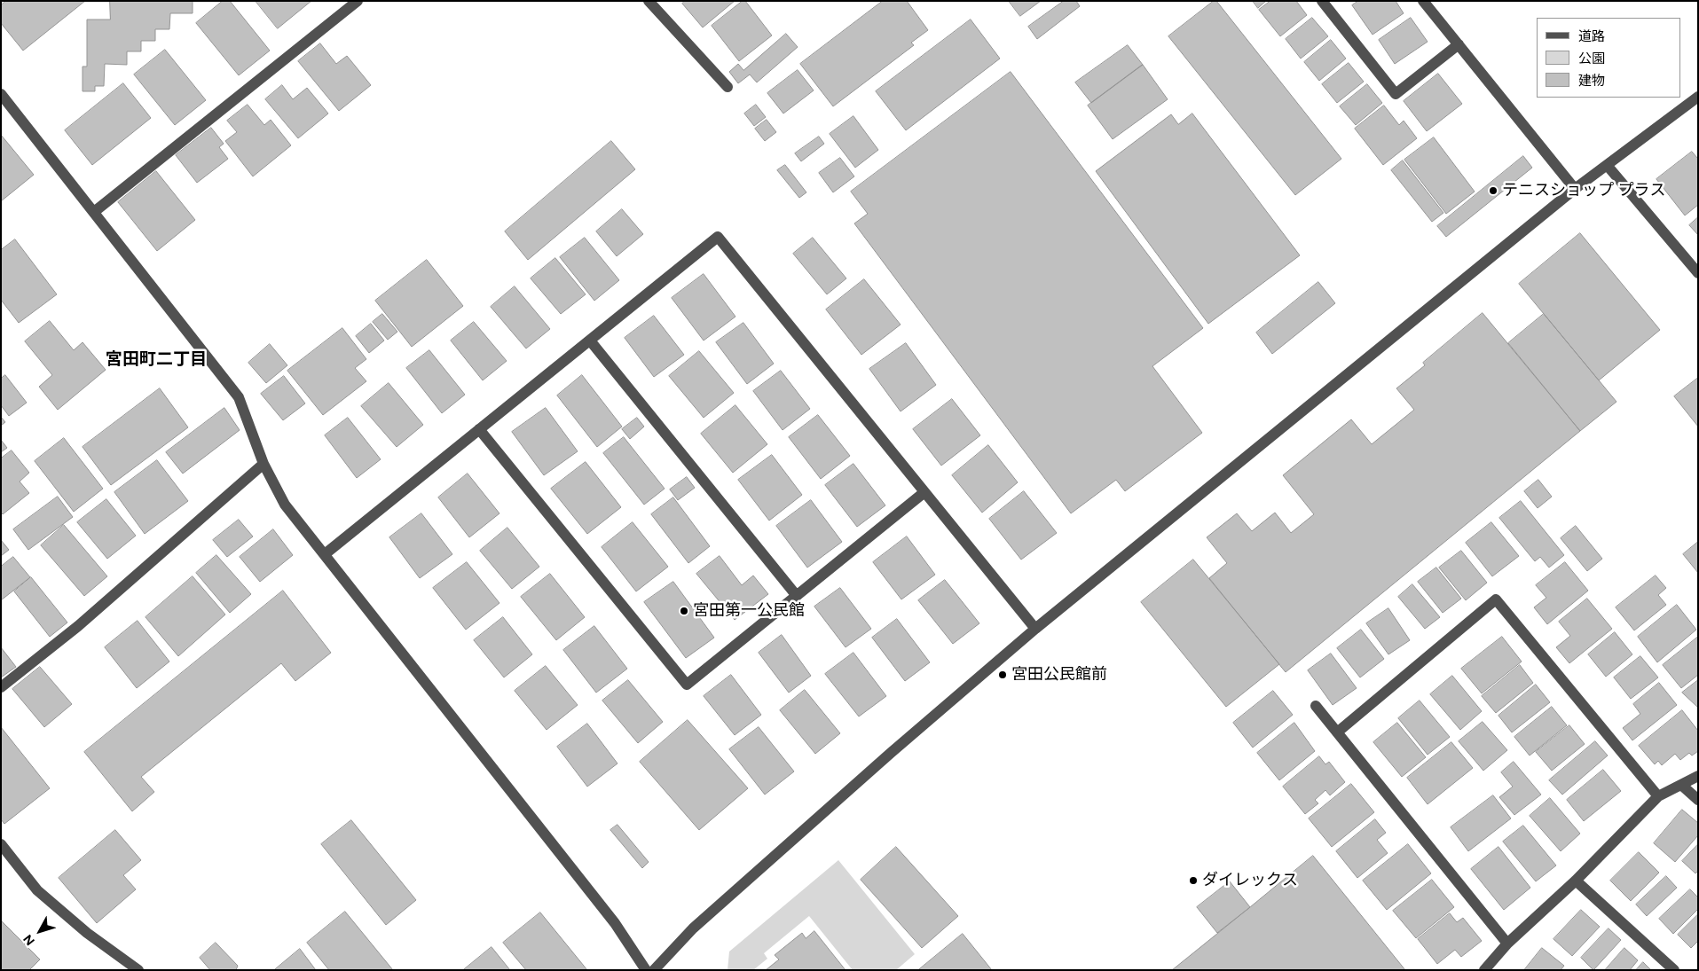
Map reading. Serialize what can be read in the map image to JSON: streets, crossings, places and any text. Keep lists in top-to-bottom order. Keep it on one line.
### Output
{"districts":["宮田町二丁目"],"places":["テニスショップ プラス","宮田第一公民館","宮田公民館前","ダイレックス"],"legend":["道路","公園","建物"],"north":"bottom left"}
